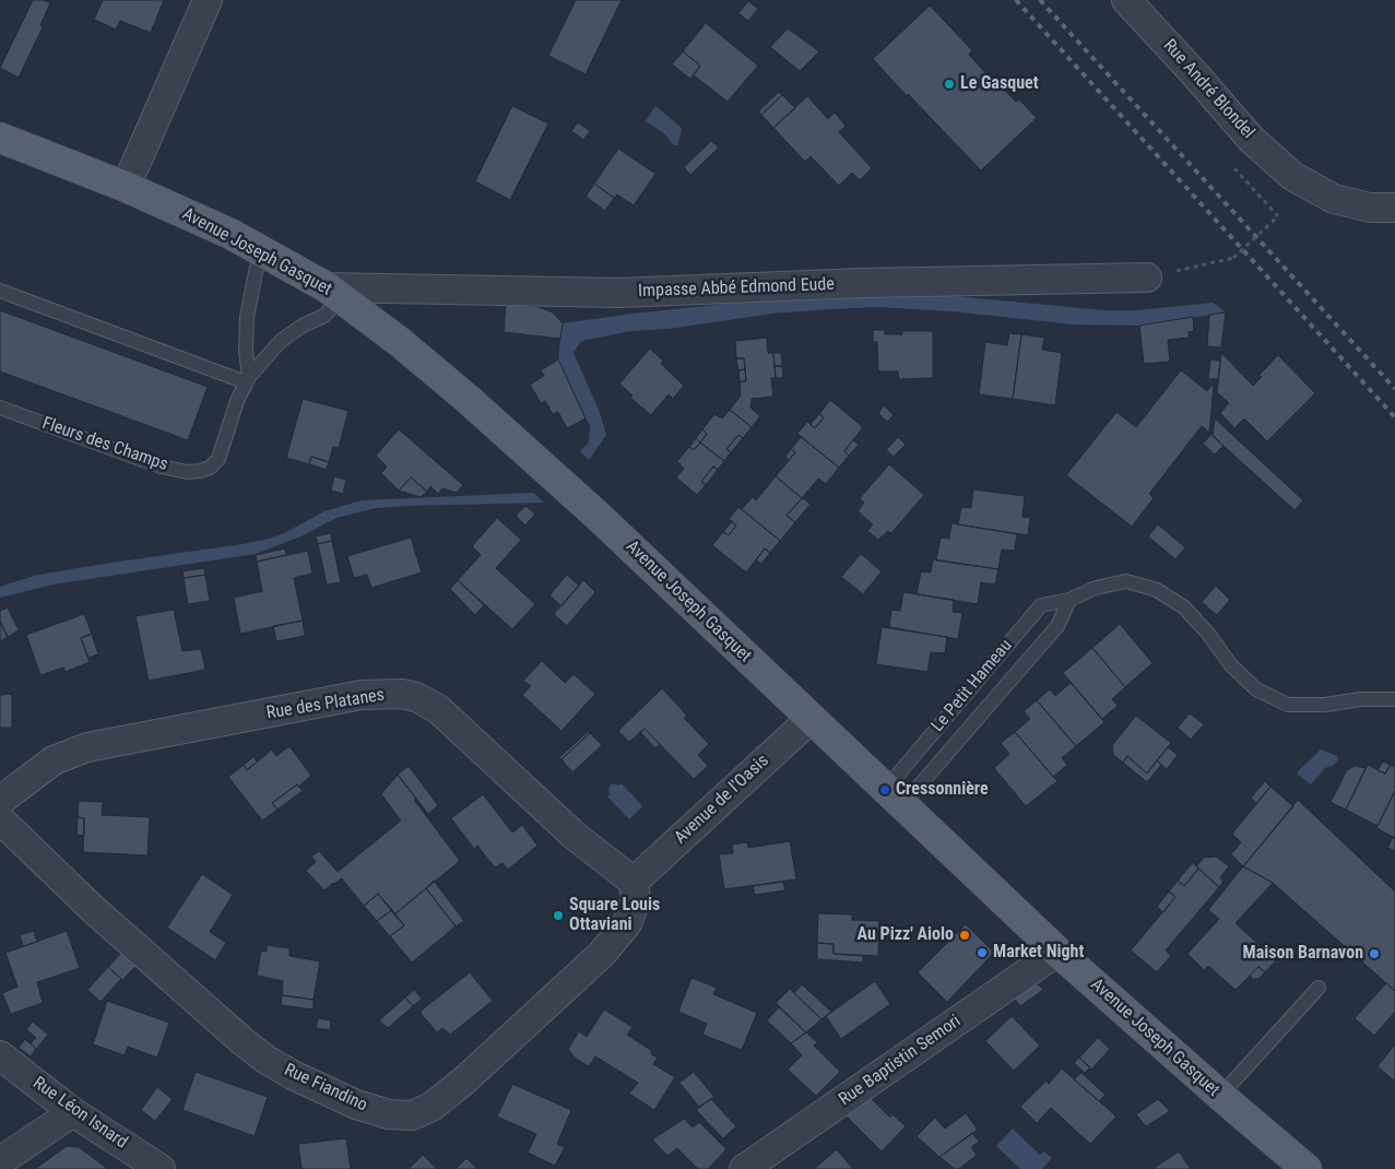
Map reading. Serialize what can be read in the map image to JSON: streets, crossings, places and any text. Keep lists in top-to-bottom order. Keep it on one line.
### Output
{"streets":{"main road":["Avenue Joseph Gasquet"],"street":["Rue André Blondel","Impasse Abbé Edmond Eude","Rue des Platanes","Avenue de l'Oasis","Rue Baptistin Semori","Rue Fiandino","Rue Léon Isnard"],"lane":["Fleurs des Champs","Le Petit Hameau"]},"crossings":[["Avenue Joseph Gasquet","Impasse Abbé Edmond Eude"],["Avenue Joseph Gasquet","Le Petit Hameau"],["Avenue Joseph Gasquet","Avenue de l'Oasis"],["Avenue Joseph Gasquet","Rue Baptistin Semori"],["Rue des Platanes","Avenue de l'Oasis"],["Rue des Platanes","Rue Fiandino"],["Avenue de l'Oasis","Rue Fiandino"]],"places":["Le Gasquet","Cressonnière","Square Louis Ottaviani","Au Pizz' Aiolo","Market Night","Maison Barnavon"]}
